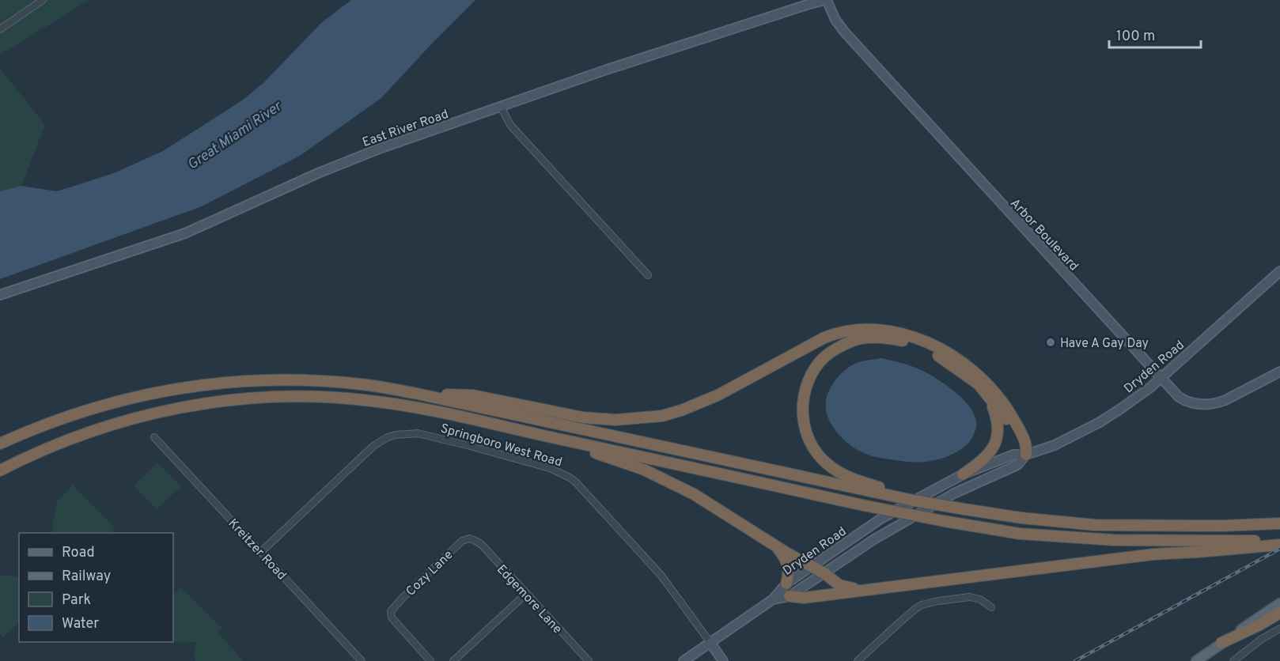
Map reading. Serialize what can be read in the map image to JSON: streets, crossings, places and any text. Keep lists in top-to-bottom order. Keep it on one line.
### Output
{"streets":{"street":["East River Road","Arbor Boulevard","Dryden Road","Springboro West Road","Kreitzer Road","Cozy Lane","Edgemore Lane"]},"crossings":[["East River Road","Arbor Boulevard"],["Arbor Boulevard","Dryden Road"],["Dryden Road","Springboro West Road"],["Springboro West Road","Kreitzer Road"],["Cozy Lane","Edgemore Lane"]],"water":["Great Miami River"],"places":["Have A Gay Day"],"legend":["Road","Railway","Park","Water"],"scale_bar":"100 m"}
